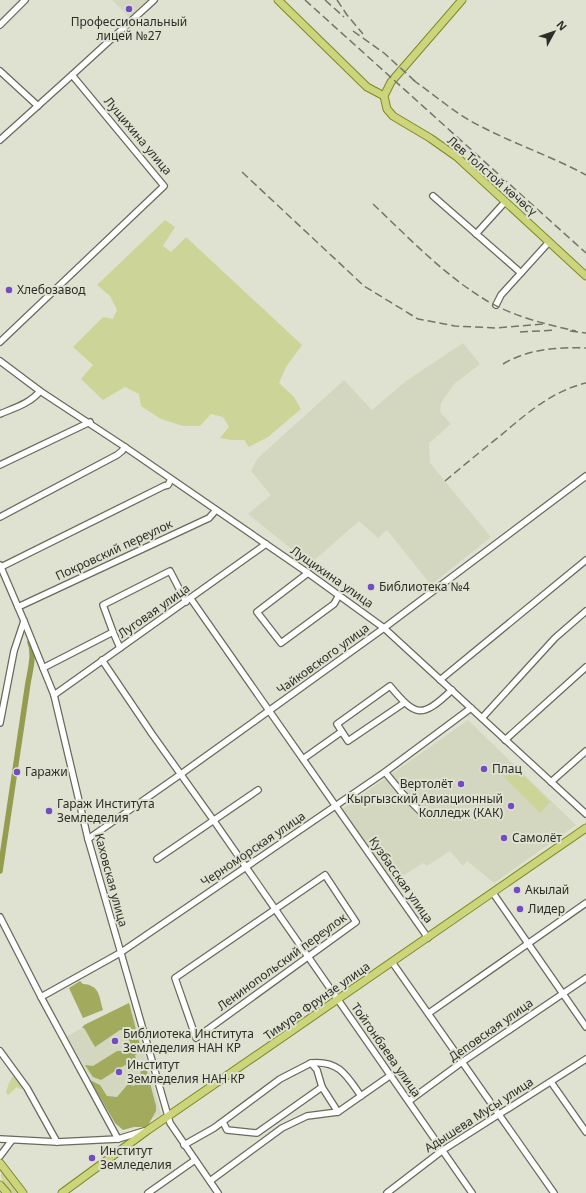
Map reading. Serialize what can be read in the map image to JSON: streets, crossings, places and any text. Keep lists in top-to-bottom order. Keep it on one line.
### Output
{"streets":{"main road":["Лев Толстой көчөсү","Тимура Фрунзе улица"],"street":["Лущихина улица","Покровский переулок","Луговая улица","Чайковского улица","Черноморская улица","Каховская улица","Кузбасская улица","Ленинопольский переулок","Деповская улица","Тойгонбаева улица","Адышева Мусы улица"]},"crossings":[["Лущихина улица","Покровский переулок"],["Лущихина улица","Луговая улица"],["Лущихина улица","Чайковского улица"],["Лущихина улица","Черноморская улица"],["Покровский переулок","Каховская улица"],["Луговая улица","Каховская улица"],["Луговая улица","Кузбасская улица"],["Луговая улица","Тойгонбаева улица"],["Чайковского улица","Каховская улица"],["Чайковского улица","Кузбасская улица"],["Чайковского улица","Тойгонбаева улица"],["Черноморская улица","Каховская улица"],["Черноморская улица","Кузбасская улица"],["Черноморская улица","Тойгонбаева улица"],["Каховская улица","Тимура Фрунзе улица"],["Кузбасская улица","Тимура Фрунзе улица"],["Ленинопольский переулок","Тойгонбаева улица"],["Тимура Фрунзе улица","Тойгонбаева улица"],["Деповская улица","Тойгонбаева улица"],["Тойгонбаева улица","Адышева Мусы улица"]],"places":["Профессиональный лицей №27","Хлебозавод","Библиотека №4","Плац","Гаражи","Вертолёт","Кыргызский Авиационный Колледж (КАК)","Гараж Института Земледелия","Самолёт","Акылай","Лидер","Библиотека Института Земледелия НАН КР","Институт Земледелия НАН КР","Институт Земледелия"],"north":"top right"}
